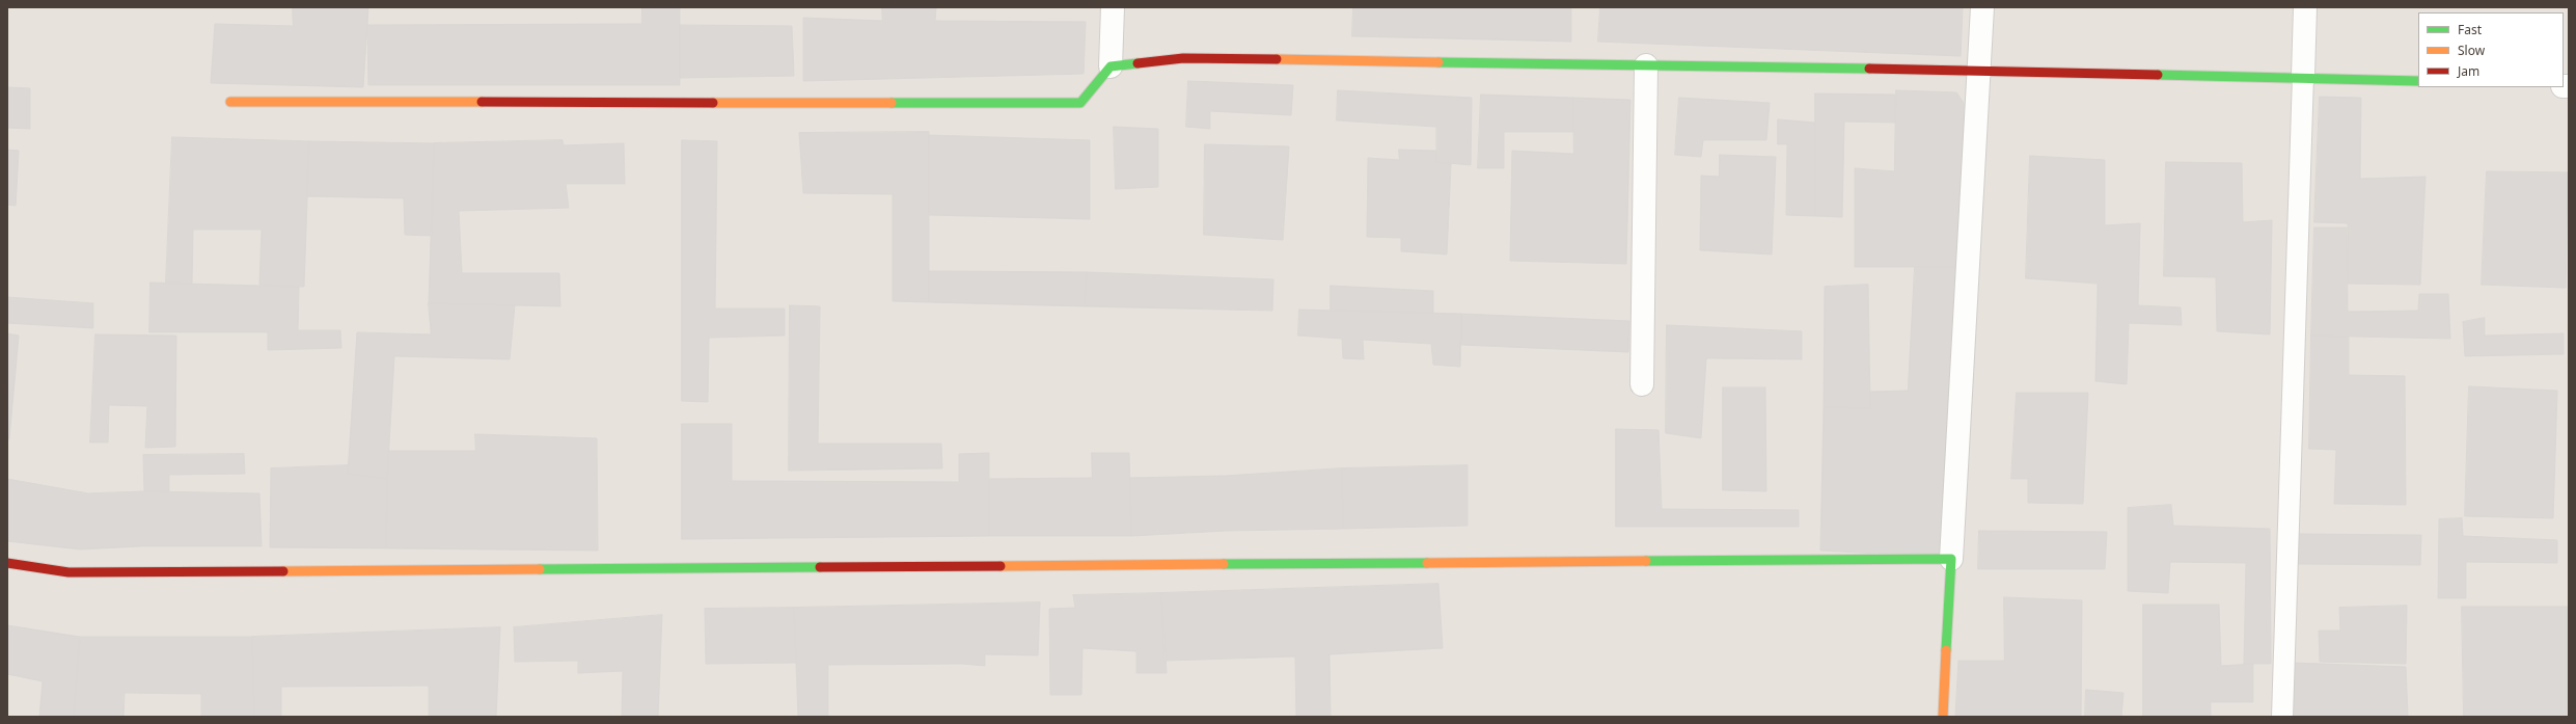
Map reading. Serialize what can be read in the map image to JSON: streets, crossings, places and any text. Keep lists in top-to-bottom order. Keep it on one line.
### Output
{"legend":["Fast","Slow","Jam"]}
